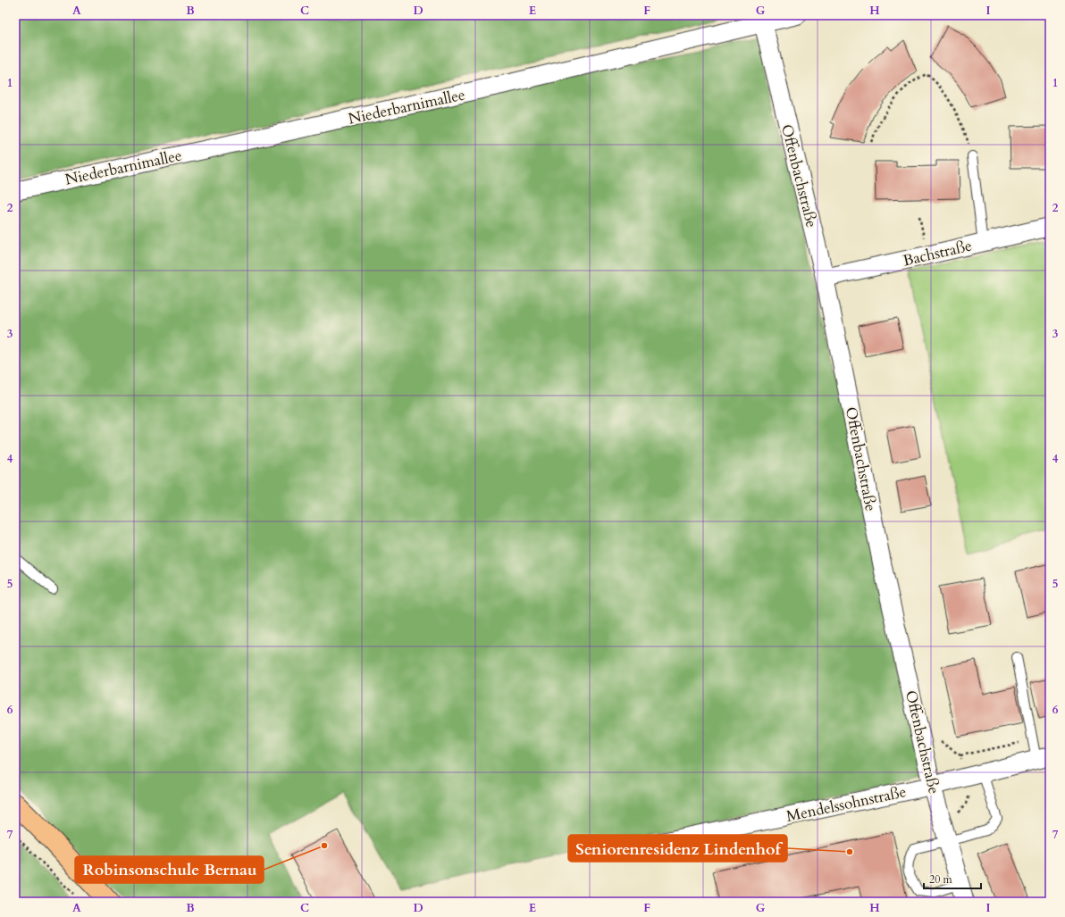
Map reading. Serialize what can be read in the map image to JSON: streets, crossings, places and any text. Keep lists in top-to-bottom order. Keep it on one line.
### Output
{"streets":{"street":["Niederbarnimallee","Offenbachstraße","Bachstraße","Mendelssohnstraße"]},"crossings":[["Niederbarnimallee","Offenbachstraße"],["Offenbachstraße","Bachstraße"],["Offenbachstraße","Mendelssohnstraße"]],"places":["Robinsonschule Bernau","Seniorenresidenz Lindenhof"],"scale_bar":"20 m","grid":{"columns":["A","B","C","D","E","F","G","H","I"],"rows":["1","2","3","4","5","6","7"]}}
